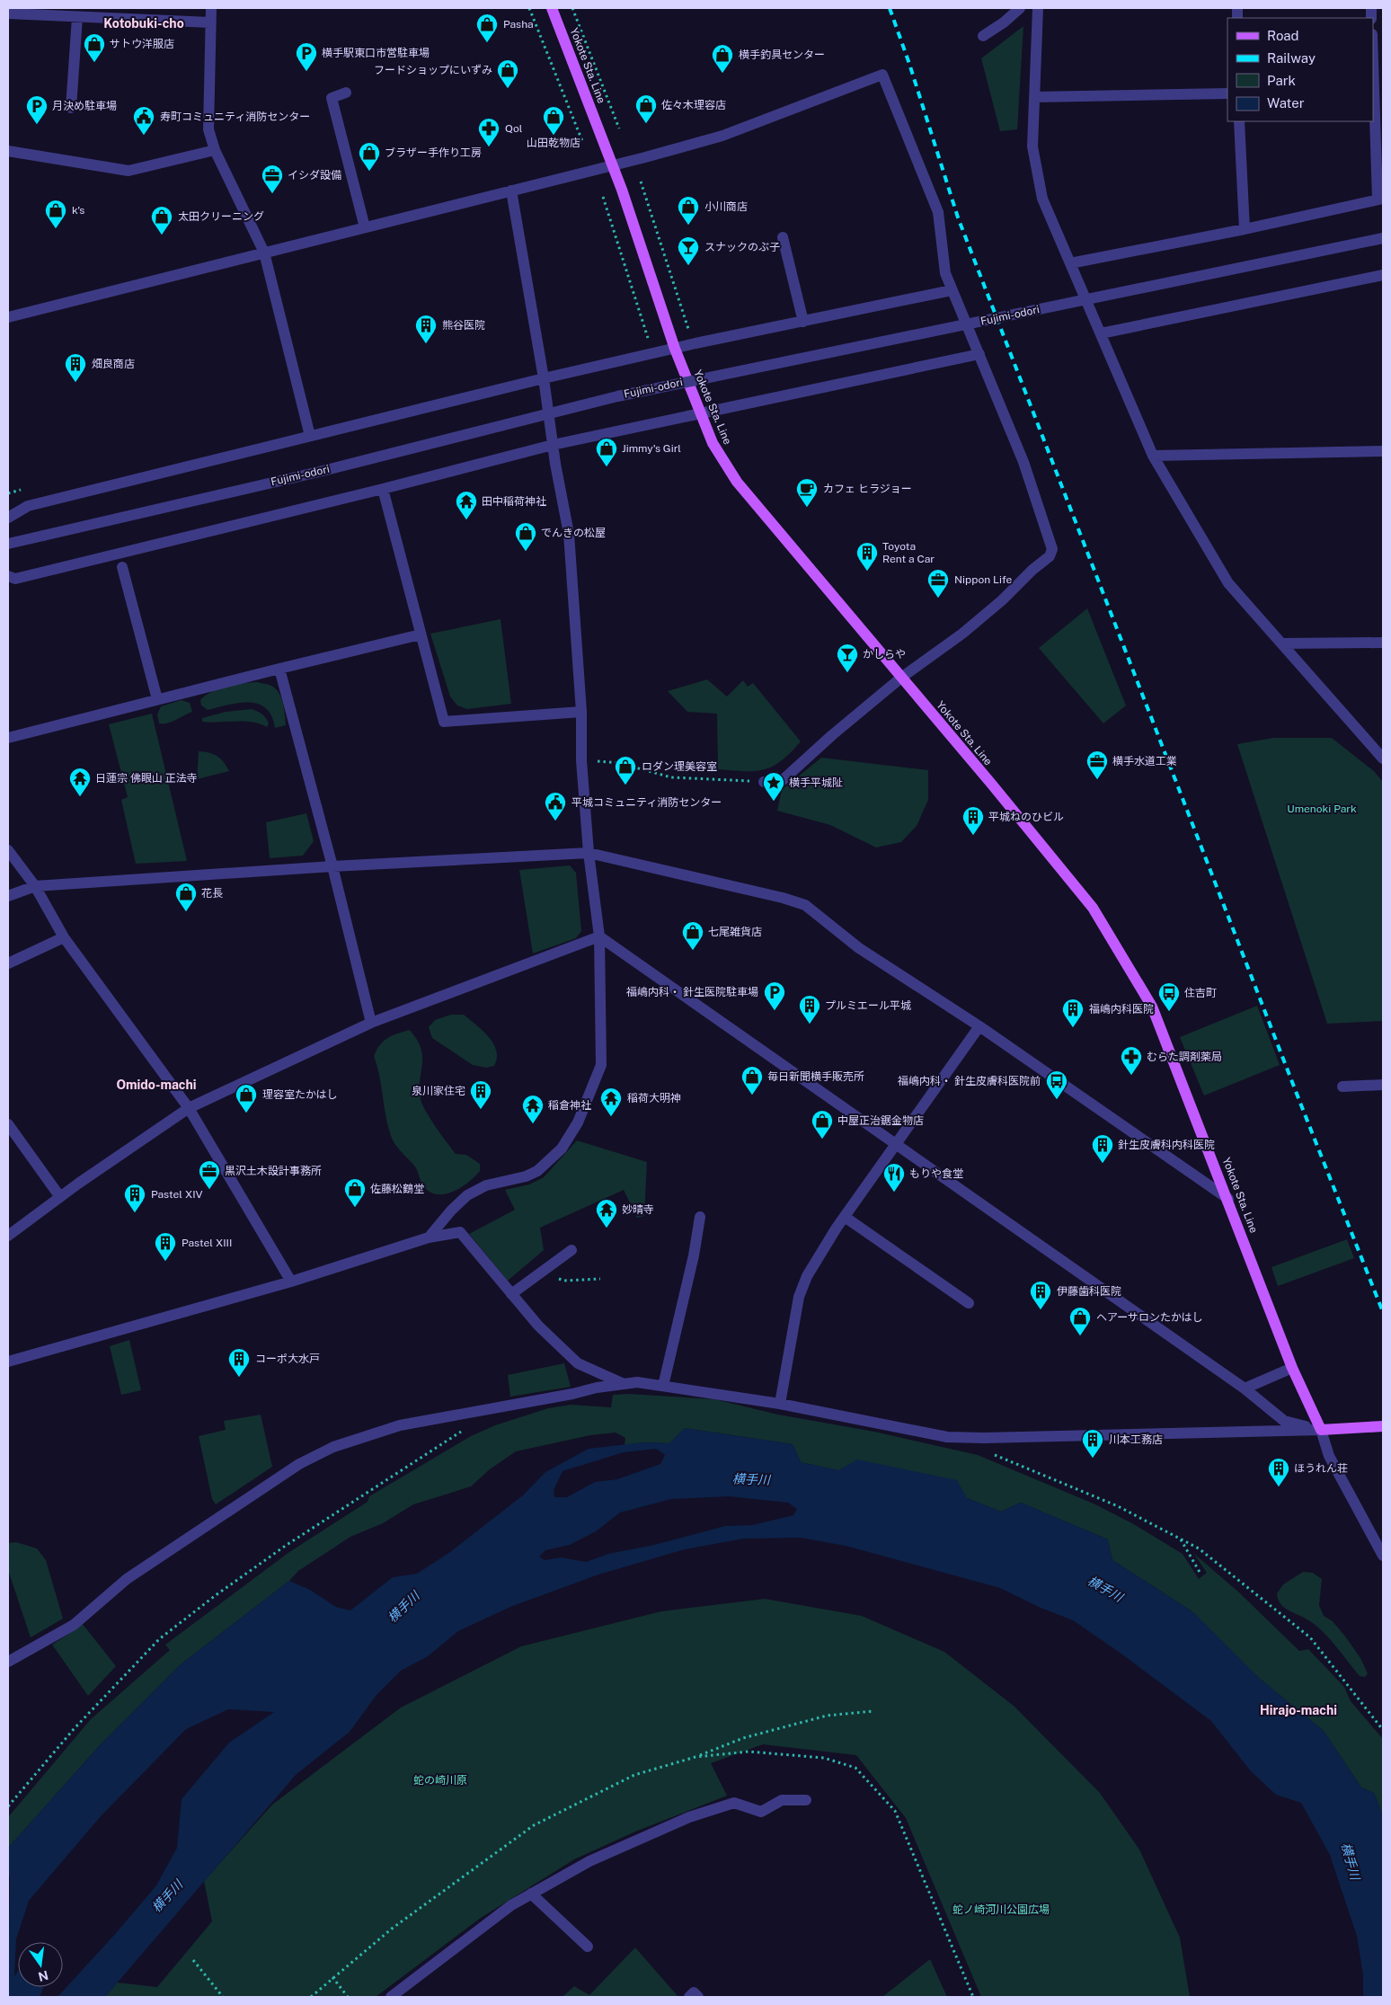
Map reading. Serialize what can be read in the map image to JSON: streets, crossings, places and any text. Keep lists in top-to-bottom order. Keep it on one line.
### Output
{"streets":{"main road":["Yokote Sta. Line"],"street":["Fujimi-odori"]},"districts":["Kotobuki-cho","Omido-machi","Hirajo-machi"],"water":["横手川"],"parks":["Umenoki Park","蛇の崎川原","蛇ノ崎河川公園広場"],"places":{"shop":["Pasha","サトウ洋服店","横手釣具センター","フードショップにいずみ","佐々木理容店","山田乾物店","ブラザー手作り工房","小川商店","k's","太田クリーニング","Jimmy's Girl","でんきの松屋","ロダン理美容室","花長","七尾雑貨店","毎日新聞横手販売所","理容室たかはし","中屋正治鋸金物店","佐藤松鶴堂","ヘアーサロンたかはし"],"parking":["横手駅東口市営駐車場","月決め駐車場","福嶋内科・ 針生医院駐車場"],"public building":["寿町コミュニティ消防センター","平城コミュニティ消防センター"],"pharmacy":["Qol","むらた調剤薬局"],"office":["イシダ設備","Nippon Life","横手水道工業","黒沢土木設計事務所"],"bar":["スナックのぶ子","かしらや"],"building":["熊谷医院","畑良商店","Toyota Rent a Car","平城ねのひビル","プルミエール平城","福嶋内科医院","泉川家住宅","針生皮膚科内科医院","Pastel XIV","Pastel XIII","伊藤歯科医院","コーポ大水戸","川本工務店","ほうれん荘"],"cafe":["カフェ ヒラジョー"],"temple":["田中稲荷神社","日蓮宗 佛眼山 正法寺","稲荷大明神","稲倉神社","妙晴寺"],"place":["横手平城阯"],"bus stop":["住吉町","福嶋内科・ 針生皮膚科医院前"],"restaurant":["もりや食堂"]},"legend":["Road","Railway","Park","Water"],"north":"bottom"}
